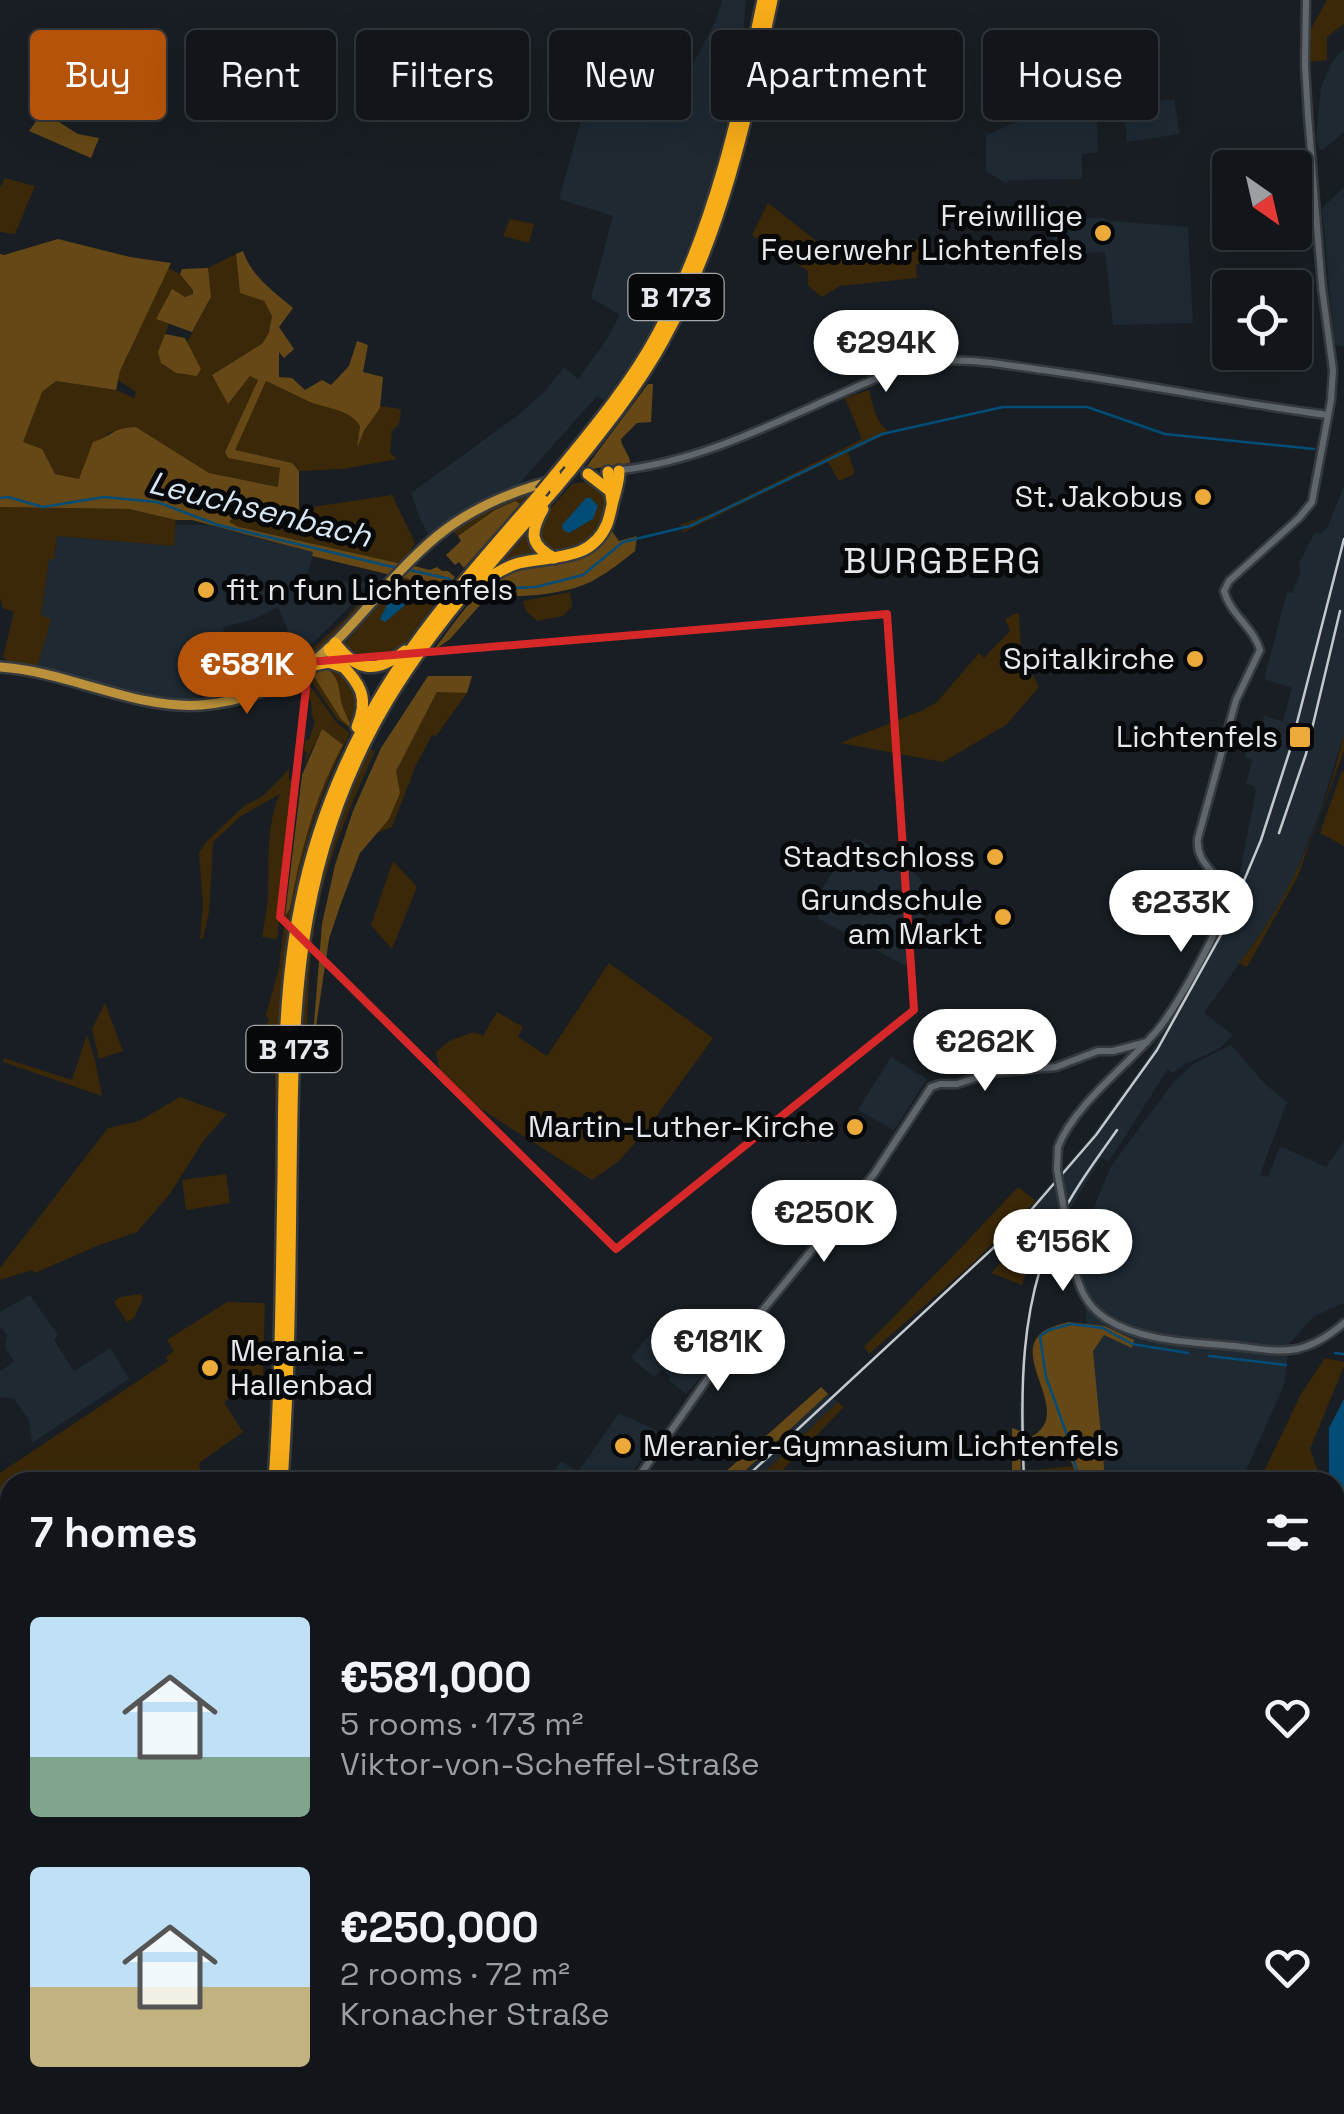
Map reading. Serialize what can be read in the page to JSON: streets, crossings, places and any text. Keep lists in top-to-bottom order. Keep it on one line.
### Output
{"streets":{"highway":["B 173"]},"districts":["BURGBERG"],"water":["Leuchsenbach"],"places":{"other":["Freiwillige Feuerwehr Lichtenfels","St. Jakobus","fit n fun Lichtenfels","Spitalkirche","Stadtschloss","Grundschule am Markt","Martin-Luther-Kirche","Merania - Hallenbad","Meranier-Gymnasium Lichtenfels"],"transit":["Lichtenfels"]},"north":"bottom right","page":{"chip":["Buy","Rent","Filters","New","Apartment","House"],"price":["€294K","€581K","€233K","€262K","€250K","€156K","€181K"],"heading":"7 homes","list":[{"name":"€581,000","note":"5 rooms · 173 m² · Viktor-von-Scheffel-Straße"},{"name":"€250,000","note":"2 rooms · 72 m² · Kronacher Straße"}]}}
